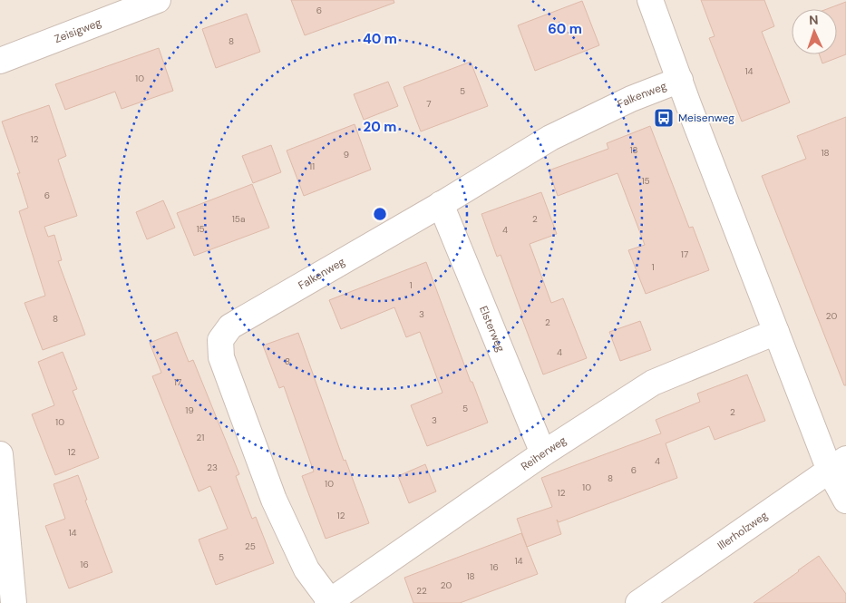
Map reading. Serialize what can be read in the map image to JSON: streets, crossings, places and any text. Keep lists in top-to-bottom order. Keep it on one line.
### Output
{"streets":{"street":["Zeisigweg","Falkenweg","Elsterweg","Reiherweg","Illerholzweg"]},"crossings":[["Falkenweg","Elsterweg"],["Falkenweg","Reiherweg"],["Elsterweg","Reiherweg"]],"places":{"bus stop":["Meisenweg"]},"house_numbers":["6","8","14","10","5","7","12","13","18","9","11","15","6","15a","2","15","4","17","1","1","3","20","8","2","4","8","17","5","19","2","3","10","21","12","4","23","6","8","10","10","12","12","14","25","5","14","16","16","18","20","22"],"north":"top","rings":["60 m","40 m","20 m"]}
